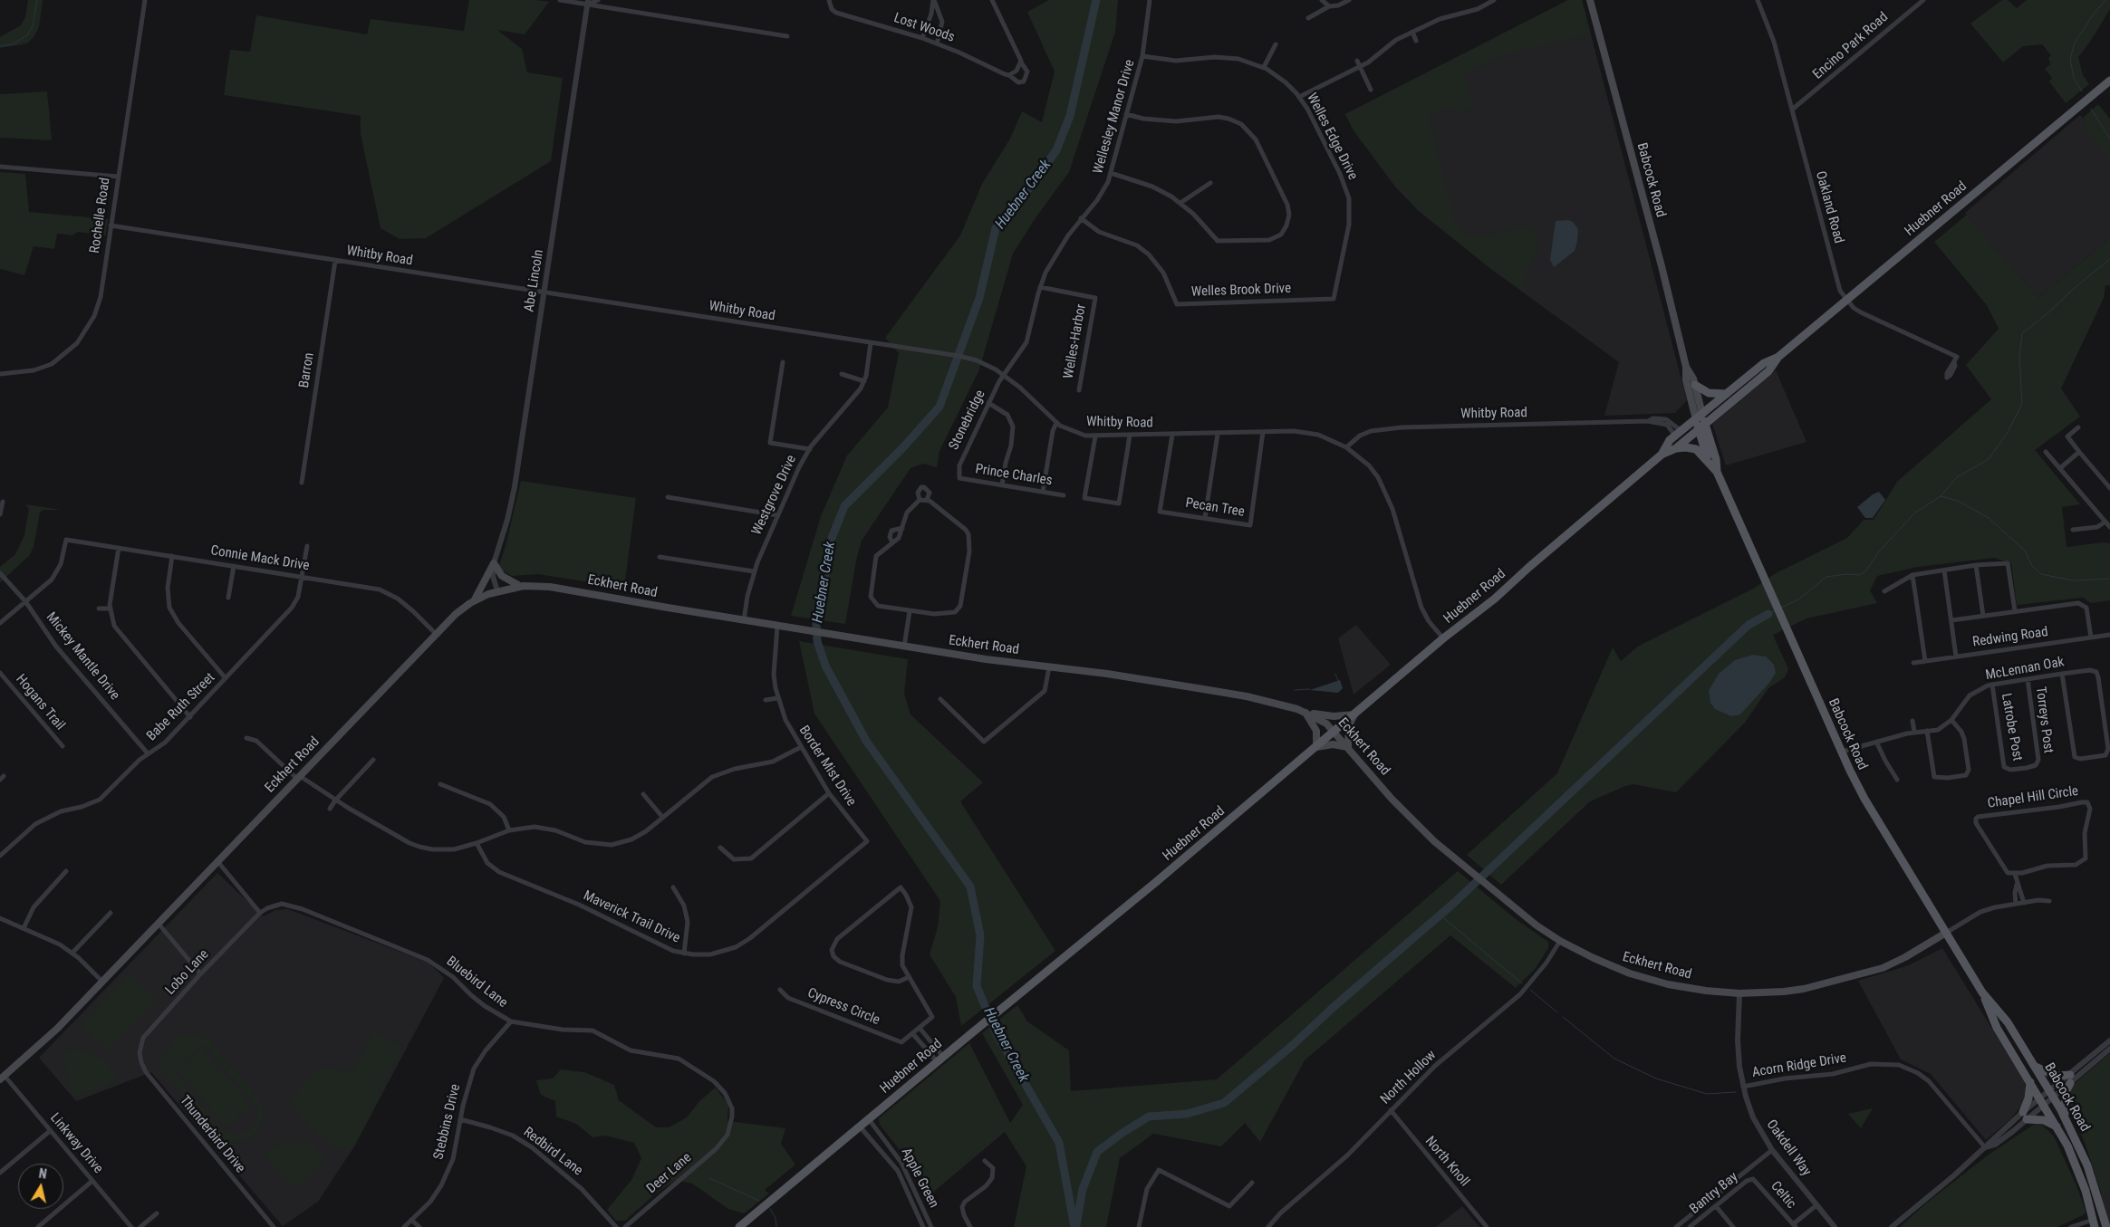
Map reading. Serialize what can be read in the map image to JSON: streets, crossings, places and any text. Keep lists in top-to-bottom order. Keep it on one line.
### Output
{"streets":{"main road":["Babcock Road","Huebner Road","Eckhert Road"],"street":["Lost Woods","Encino Park Road","Wellesley Manor Drive","Welles Edge Drive","Oakland Road","Rochelle Road","Whitby Road","Abe Lincoln","Welles Brook Drive","Welles-Harbor","Barron","Stonebridge","Prince Charles","Westgrove Drive","Pecan Tree","Connie Mack Drive","Redwing Road","Mickey Mantle Drive","McLennan Oak","Hogans Trail","Babe Ruth Street","Torreys Post","Latrobe Post","Border Mist Drive","Chapel Hill Circle","Maverick Trail Drive","Lobo Lane","Bluebird Lane","Cypress Circle","Acorn Ridge Drive","North Hollow","Stebbins Drive","Thunderbird Drive","Linkway Drive","Oakdell Way","Redbird Lane","North Knoll","Deer Lane","Apple Green","Bantry Bay","Celtic"]},"crossings":[["Encino Park Road","Oakland Road"],["Wellesley Manor Drive","Welles Edge Drive"],["Wellesley Manor Drive","Whitby Road"],["Wellesley Manor Drive","Welles Brook Drive"],["Wellesley Manor Drive","Welles-Harbor"],["Wellesley Manor Drive","Stonebridge"],["Welles Edge Drive","Welles Brook Drive"],["Babcock Road","Huebner Road"],["Babcock Road","Eckhert Road"],["Babcock Road","McLennan Oak"],["Oakland Road","Huebner Road"],["Huebner Road","Whitby Road"],["Huebner Road","Eckhert Road"],["Huebner Road","Apple Green"],["Rochelle Road","Whitby Road"],["Whitby Road","Abe Lincoln"],["Whitby Road","Barron"],["Whitby Road","Stonebridge"],["Whitby Road","Westgrove Drive"],["Whitby Road","Pecan Tree"],["Abe Lincoln","Eckhert Road"],["Stonebridge","Prince Charles"],["Westgrove Drive","Eckhert Road"],["Connie Mack Drive","Eckhert Road"],["Connie Mack Drive","Mickey Mantle Drive"],["Connie Mack Drive","Babe Ruth Street"],["Eckhert Road","Border Mist Drive"],["Eckhert Road","North Hollow"],["Eckhert Road","Linkway Drive"],["Eckhert Road","Oakdell Way"],["Mickey Mantle Drive","Babe Ruth Street"],["McLennan Oak","Torreys Post"],["McLennan Oak","Latrobe Post"],["Torreys Post","Latrobe Post"],["Border Mist Drive","Maverick Trail Drive"],["Lobo Lane","Bluebird Lane"],["Lobo Lane","Thunderbird Drive"],["Bluebird Lane","Stebbins Drive"],["Bluebird Lane","Deer Lane"],["Acorn Ridge Drive","Oakdell Way"],["North Hollow","North Knoll"],["Stebbins Drive","Redbird Lane"],["Bantry Bay","Celtic"]],"water":["Huebner Creek"],"north":"top"}
